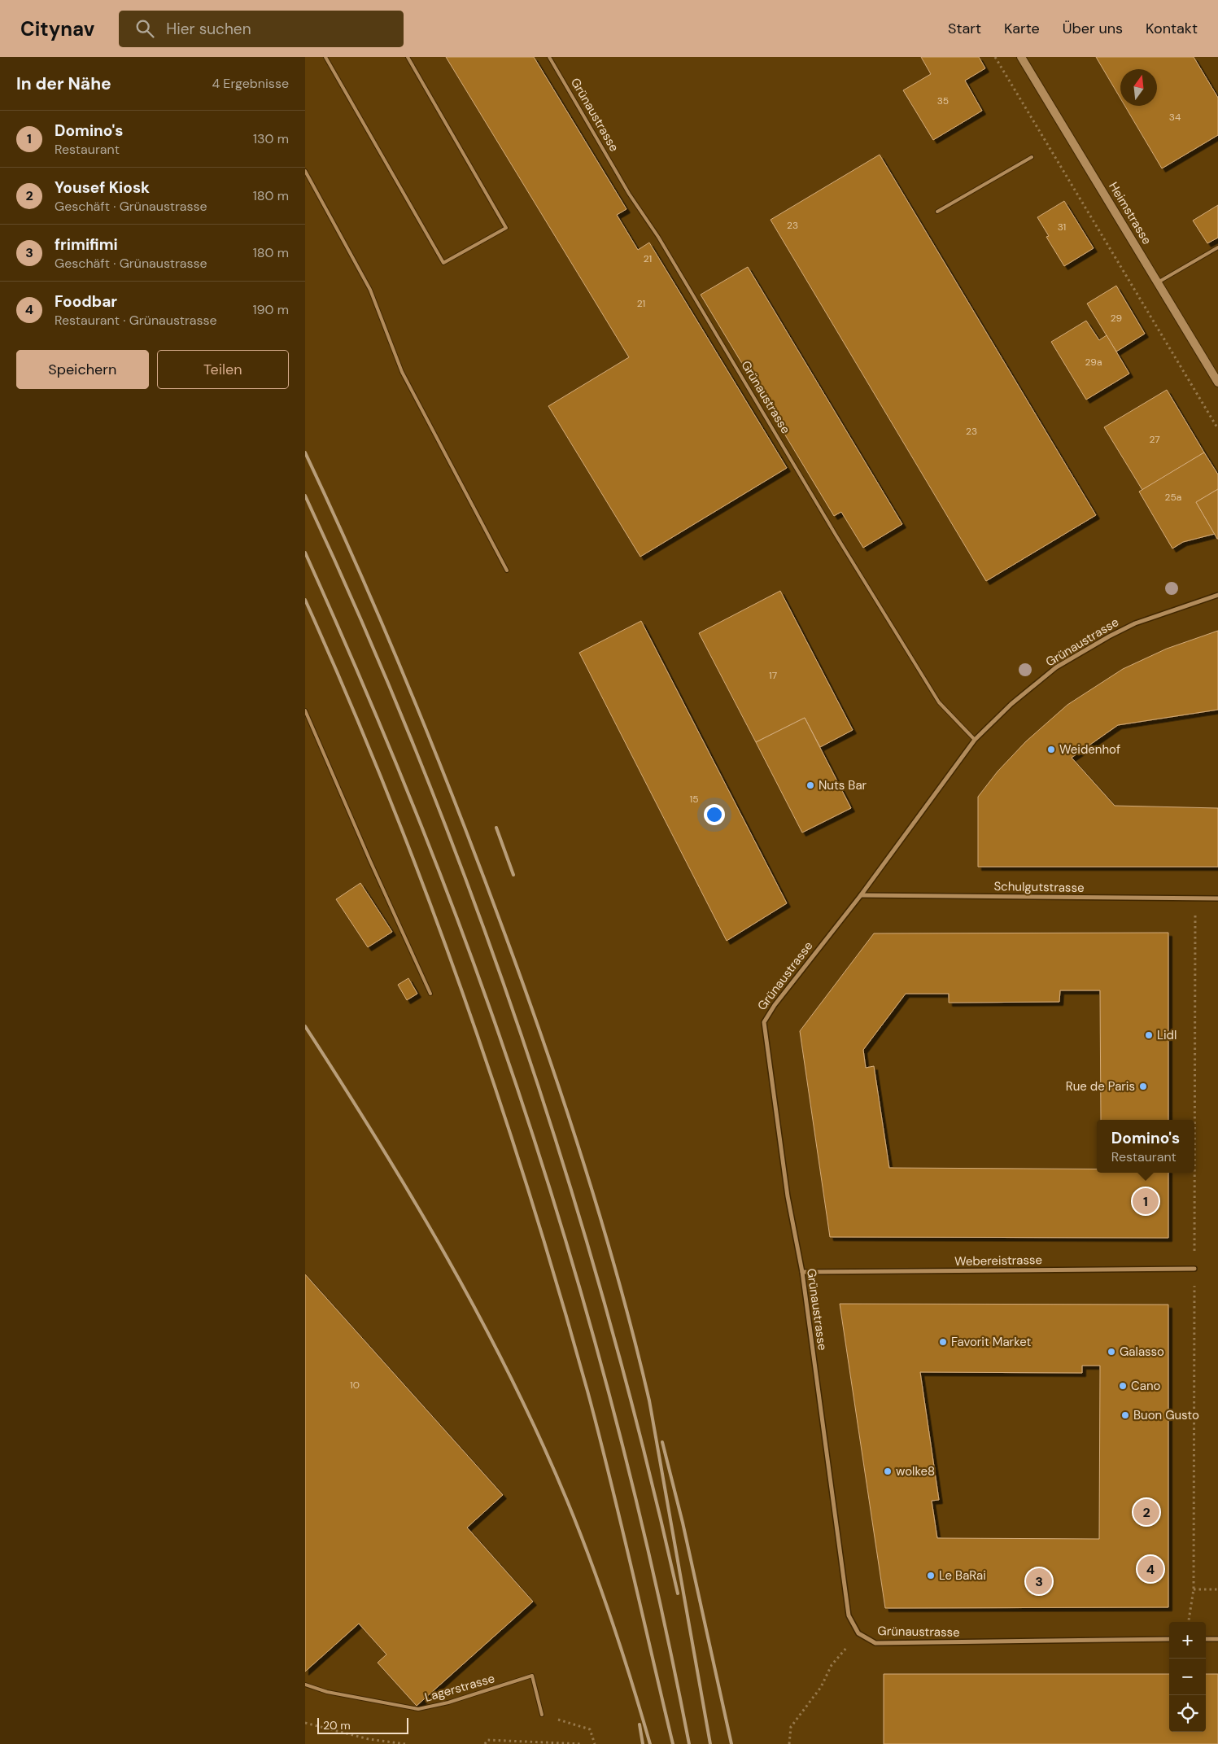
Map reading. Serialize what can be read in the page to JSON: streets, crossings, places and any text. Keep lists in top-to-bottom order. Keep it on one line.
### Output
{"streets":{"street":["Grünaustrasse","Heimstrasse","Schulgutstrasse","Webereistrasse"],"lane":["Lagerstrasse"]},"crossings":[["Grünaustrasse","Schulgutstrasse"],["Grünaustrasse","Webereistrasse"]],"places":["Weidenhof","Nuts Bar","Lidl","Rue de Paris","Favorit Market","Galasso","Cano","Buon Gusto","wolke8","Le BaRai"],"house_numbers":["35","34","23","31","21","21","29","29a","23","27","25a","17","15","10"],"scale_bar":"20 m","north":"top","page":{"header":"Citynav","search":"Hier suchen","nav":["Start","Karte","Über uns","Kontakt"],"heading":["In der Nähe","4 Ergebnisse"],"list":[{"mark":"1","name":"Domino's","note":"Restaurant","value":"130 m"},{"mark":"2","name":"Yousef Kiosk","note":"Geschäft · Grünaustrasse","value":"180 m"},{"mark":"3","name":"frimifimi","note":"Geschäft · Grünaustrasse","value":"180 m"},{"mark":"4","name":"Foodbar","note":"Restaurant · Grünaustrasse","value":"190 m"}],"buttons":["Speichern","Teilen"],"popup":["Domino's","Restaurant"],"pins":["1","2","4","3"],"map_buttons":["+","−"],"scale":"20 m"}}
